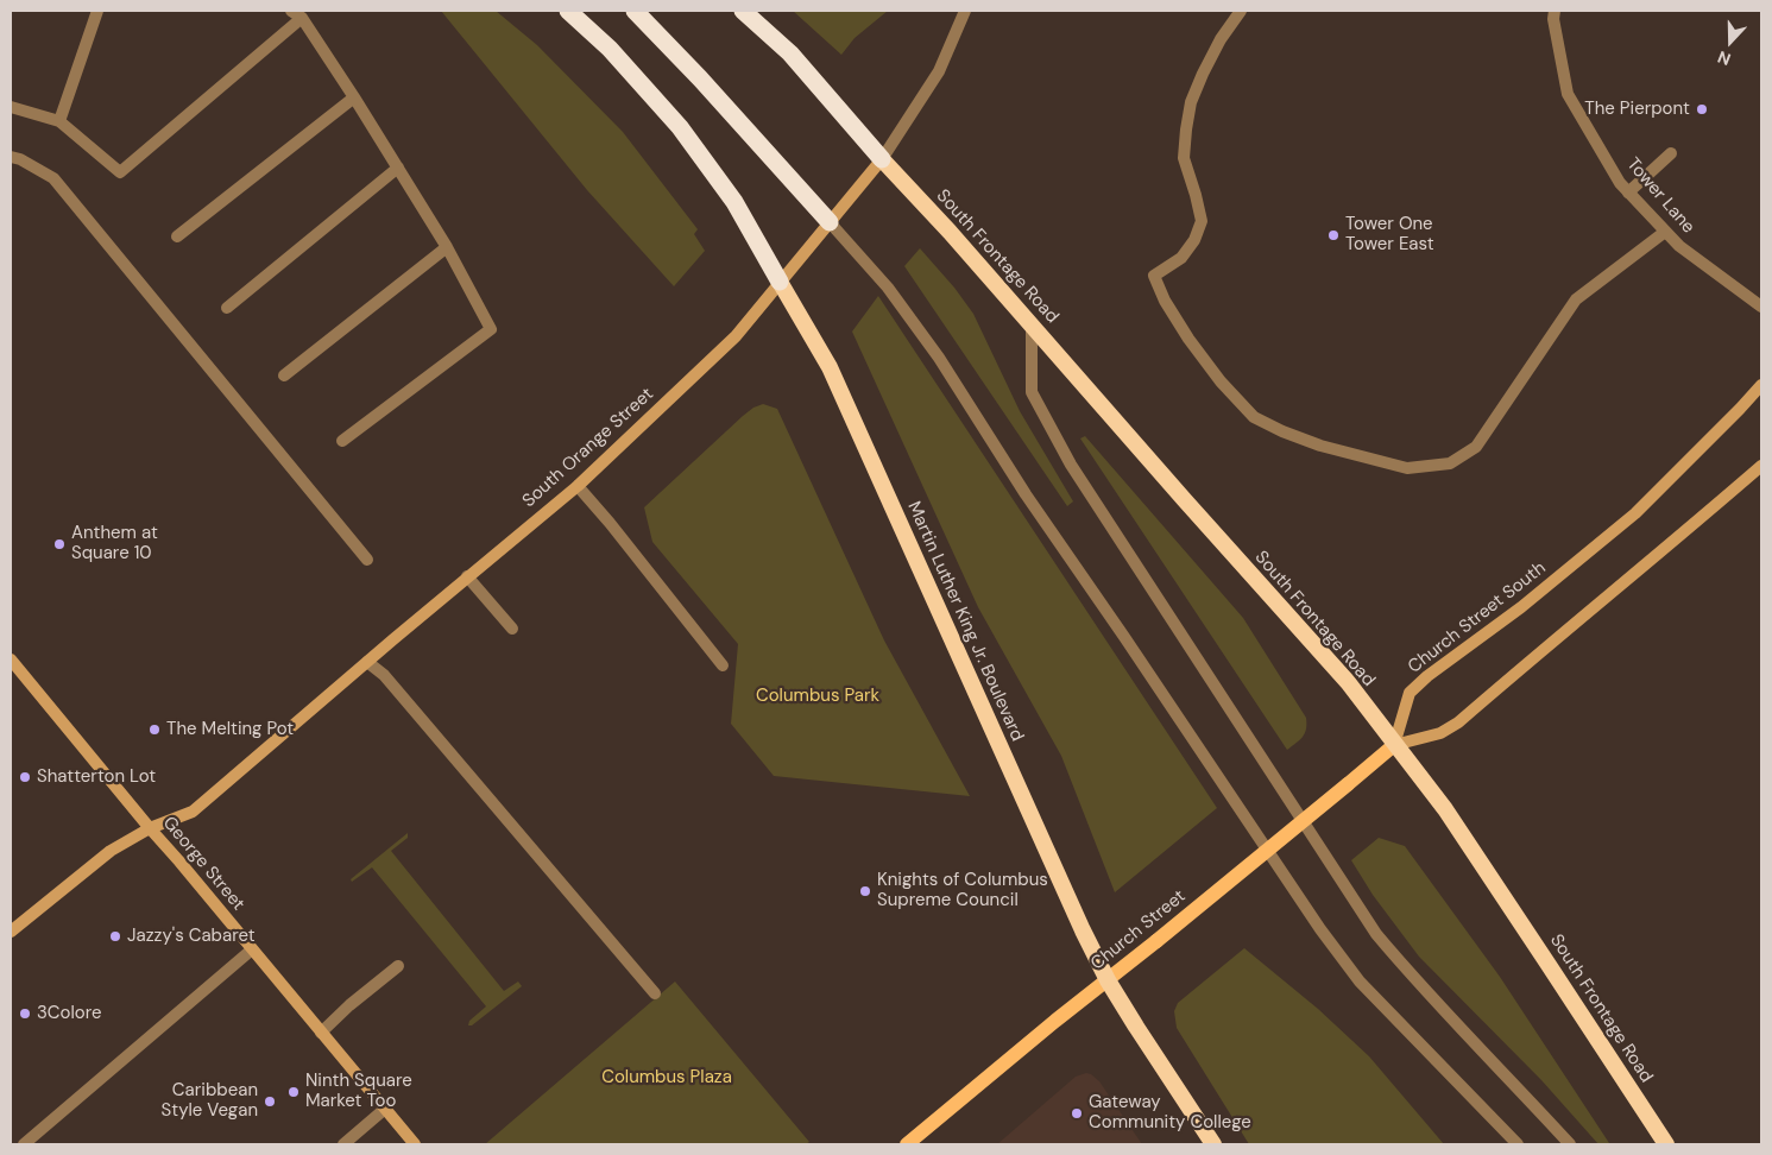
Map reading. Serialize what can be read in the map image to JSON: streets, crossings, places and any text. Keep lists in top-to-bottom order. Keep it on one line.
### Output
{"streets":{"highway":["South Frontage Road","Martin Luther King Jr. Boulevard"],"main road":["South Orange Street","Church Street South","George Street","Church Street"],"street":["Tower Lane"]},"crossings":[["South Frontage Road","South Orange Street"],["South Frontage Road","Church Street South"],["South Frontage Road","Church Street"],["South Orange Street","Martin Luther King Jr. Boulevard"],["South Orange Street","George Street"],["Church Street South","Church Street"],["Martin Luther King Jr. Boulevard","Church Street"]],"parks":["Columbus Park","Columbus Plaza"],"places":["The Pierpont","Tower One Tower East","Anthem at Square 10","The Melting Pot","Shatterton Lot","Knights of Columbus Supreme Council","Jazzy's Cabaret","3Colore","Ninth Square Market Too","Caribbean Style Vegan","Gateway Community College"],"north":"bottom"}
